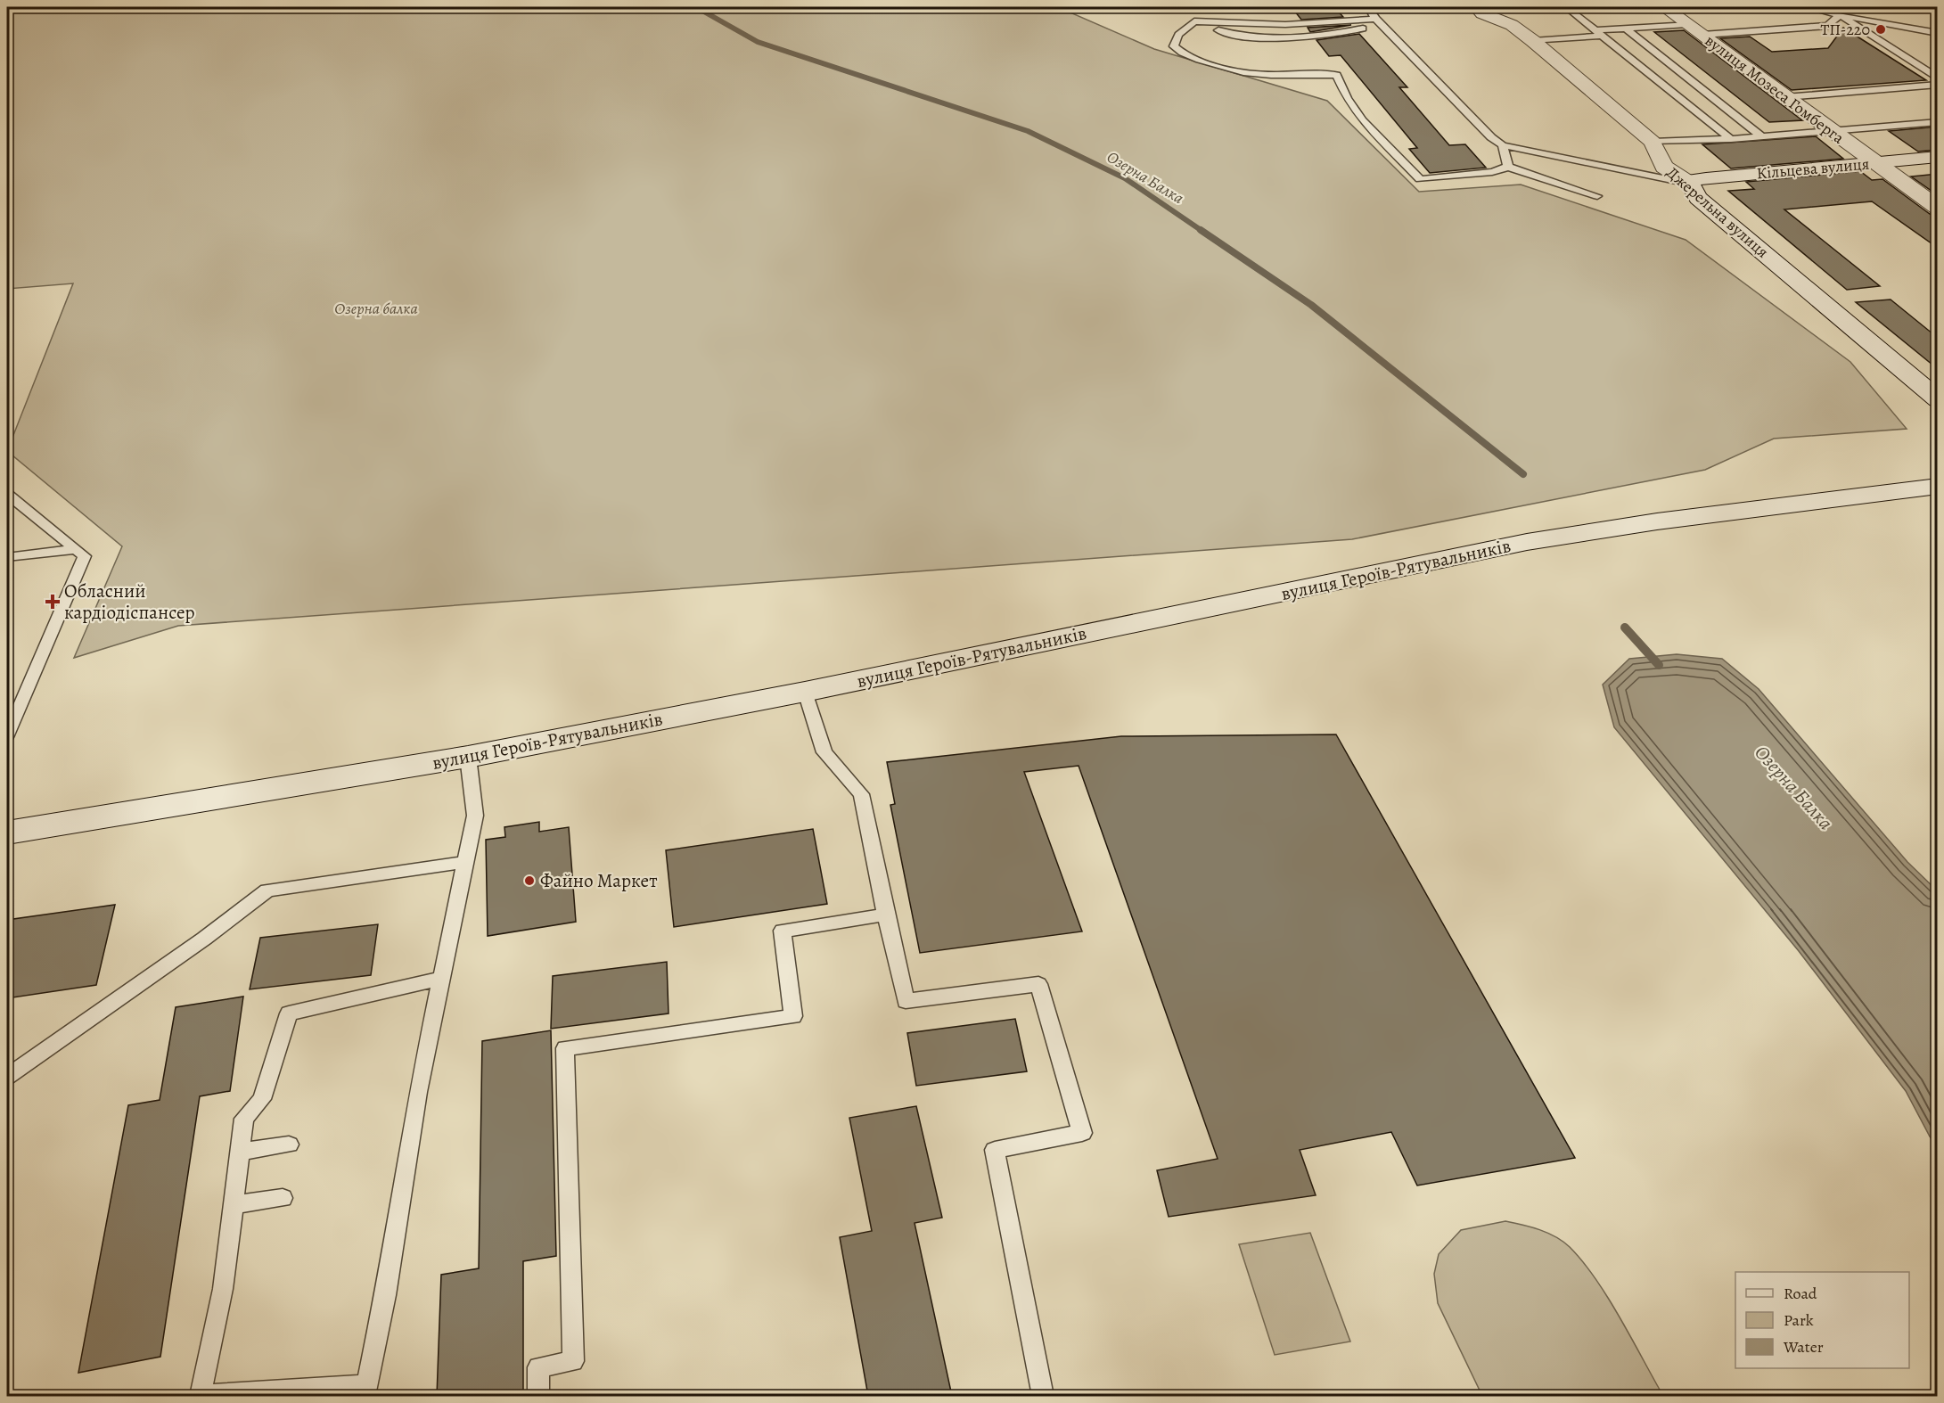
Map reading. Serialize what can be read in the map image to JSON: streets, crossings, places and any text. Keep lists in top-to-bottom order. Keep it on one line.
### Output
{"streets":{"main road":["вулиця Мозеса Гомберга","Кільцева вулиця","Джерельна вулиця","вулиця Героїв-Рятувальників"]},"crossings":[["вулиця Мозеса Гомберга","Кільцева вулиця"],["Кільцева вулиця","Джерельна вулиця"]],"water":["Озерна Балка"],"parks":["Озерна балка"],"places":{"other":["ТП-220","Файно Маркет"],"health":["Обласний кардіодіспансер"]},"legend":["Road","Park","Water"]}
